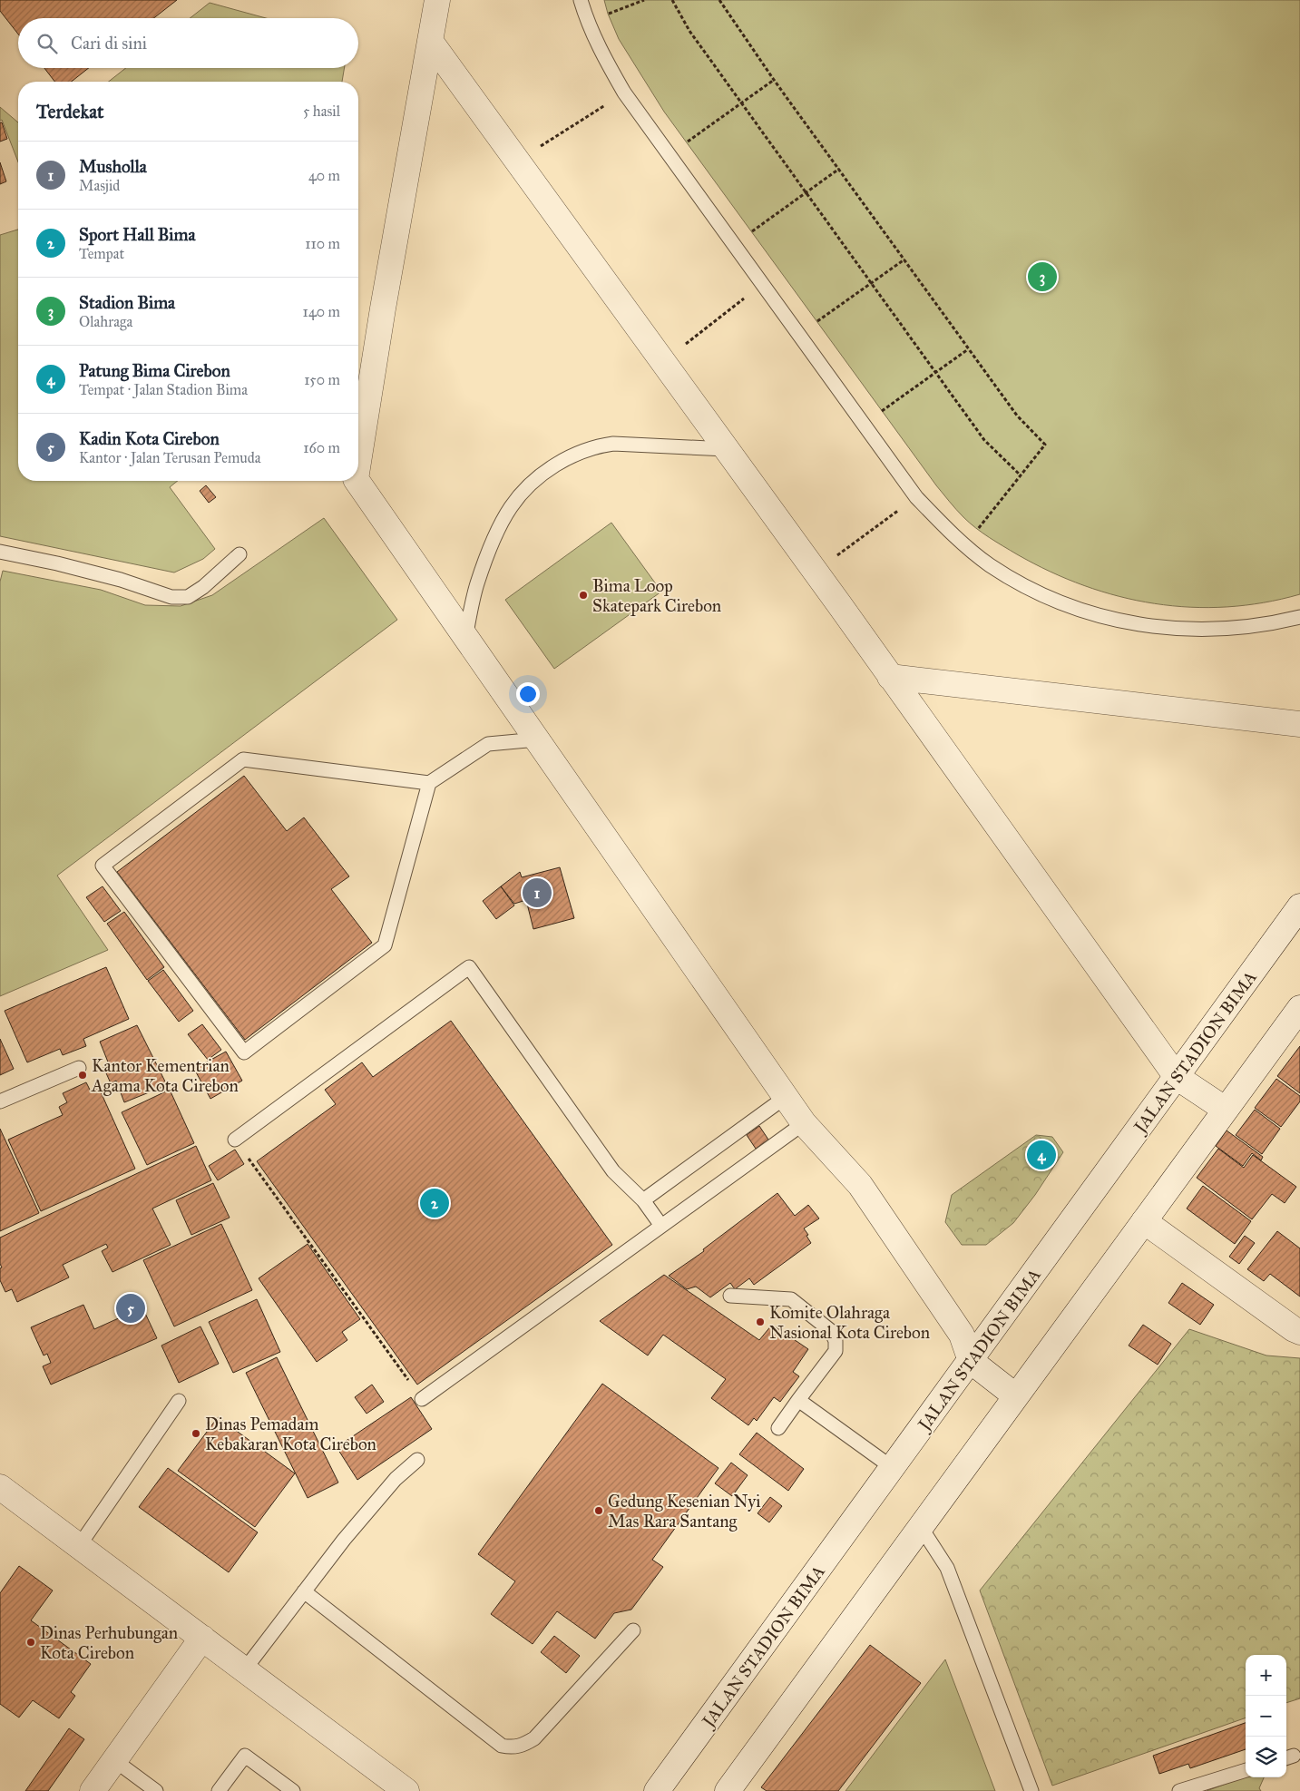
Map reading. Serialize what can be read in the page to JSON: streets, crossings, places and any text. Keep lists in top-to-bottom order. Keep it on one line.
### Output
{"streets":{"street":["JALAN STADION BIMA"]},"places":["Bima Loop Skatepark Cirebon","Kantor Kementrian Agama Kota Cirebon","Komite Olahraga Nasional Kota Cirebon","Dinas Pemadam Kebakaran Kota Cirebon","Gedung Kesenian Nyi Mas Rara Santang","Dinas Perhubungan Kota Cirebon"],"page":{"search":"Cari di sini","heading":["Terdekat","5 hasil"],"list":[{"mark":"1","name":"Musholla","note":"Masjid","value":"40 m"},{"mark":"2","name":"Sport Hall Bima","note":"Tempat","value":"110 m"},{"mark":"3","name":"Stadion Bima","note":"Olahraga","value":"140 m"},{"mark":"4","name":"Patung Bima Cirebon","note":"Tempat · Jalan Stadion Bima","value":"150 m"},{"mark":"5","name":"Kadin Kota Cirebon","note":"Kantor · Jalan Terusan Pemuda","value":"160 m"}],"pins":["3","1","4","2","5"],"map_buttons":["+","−"]}}
